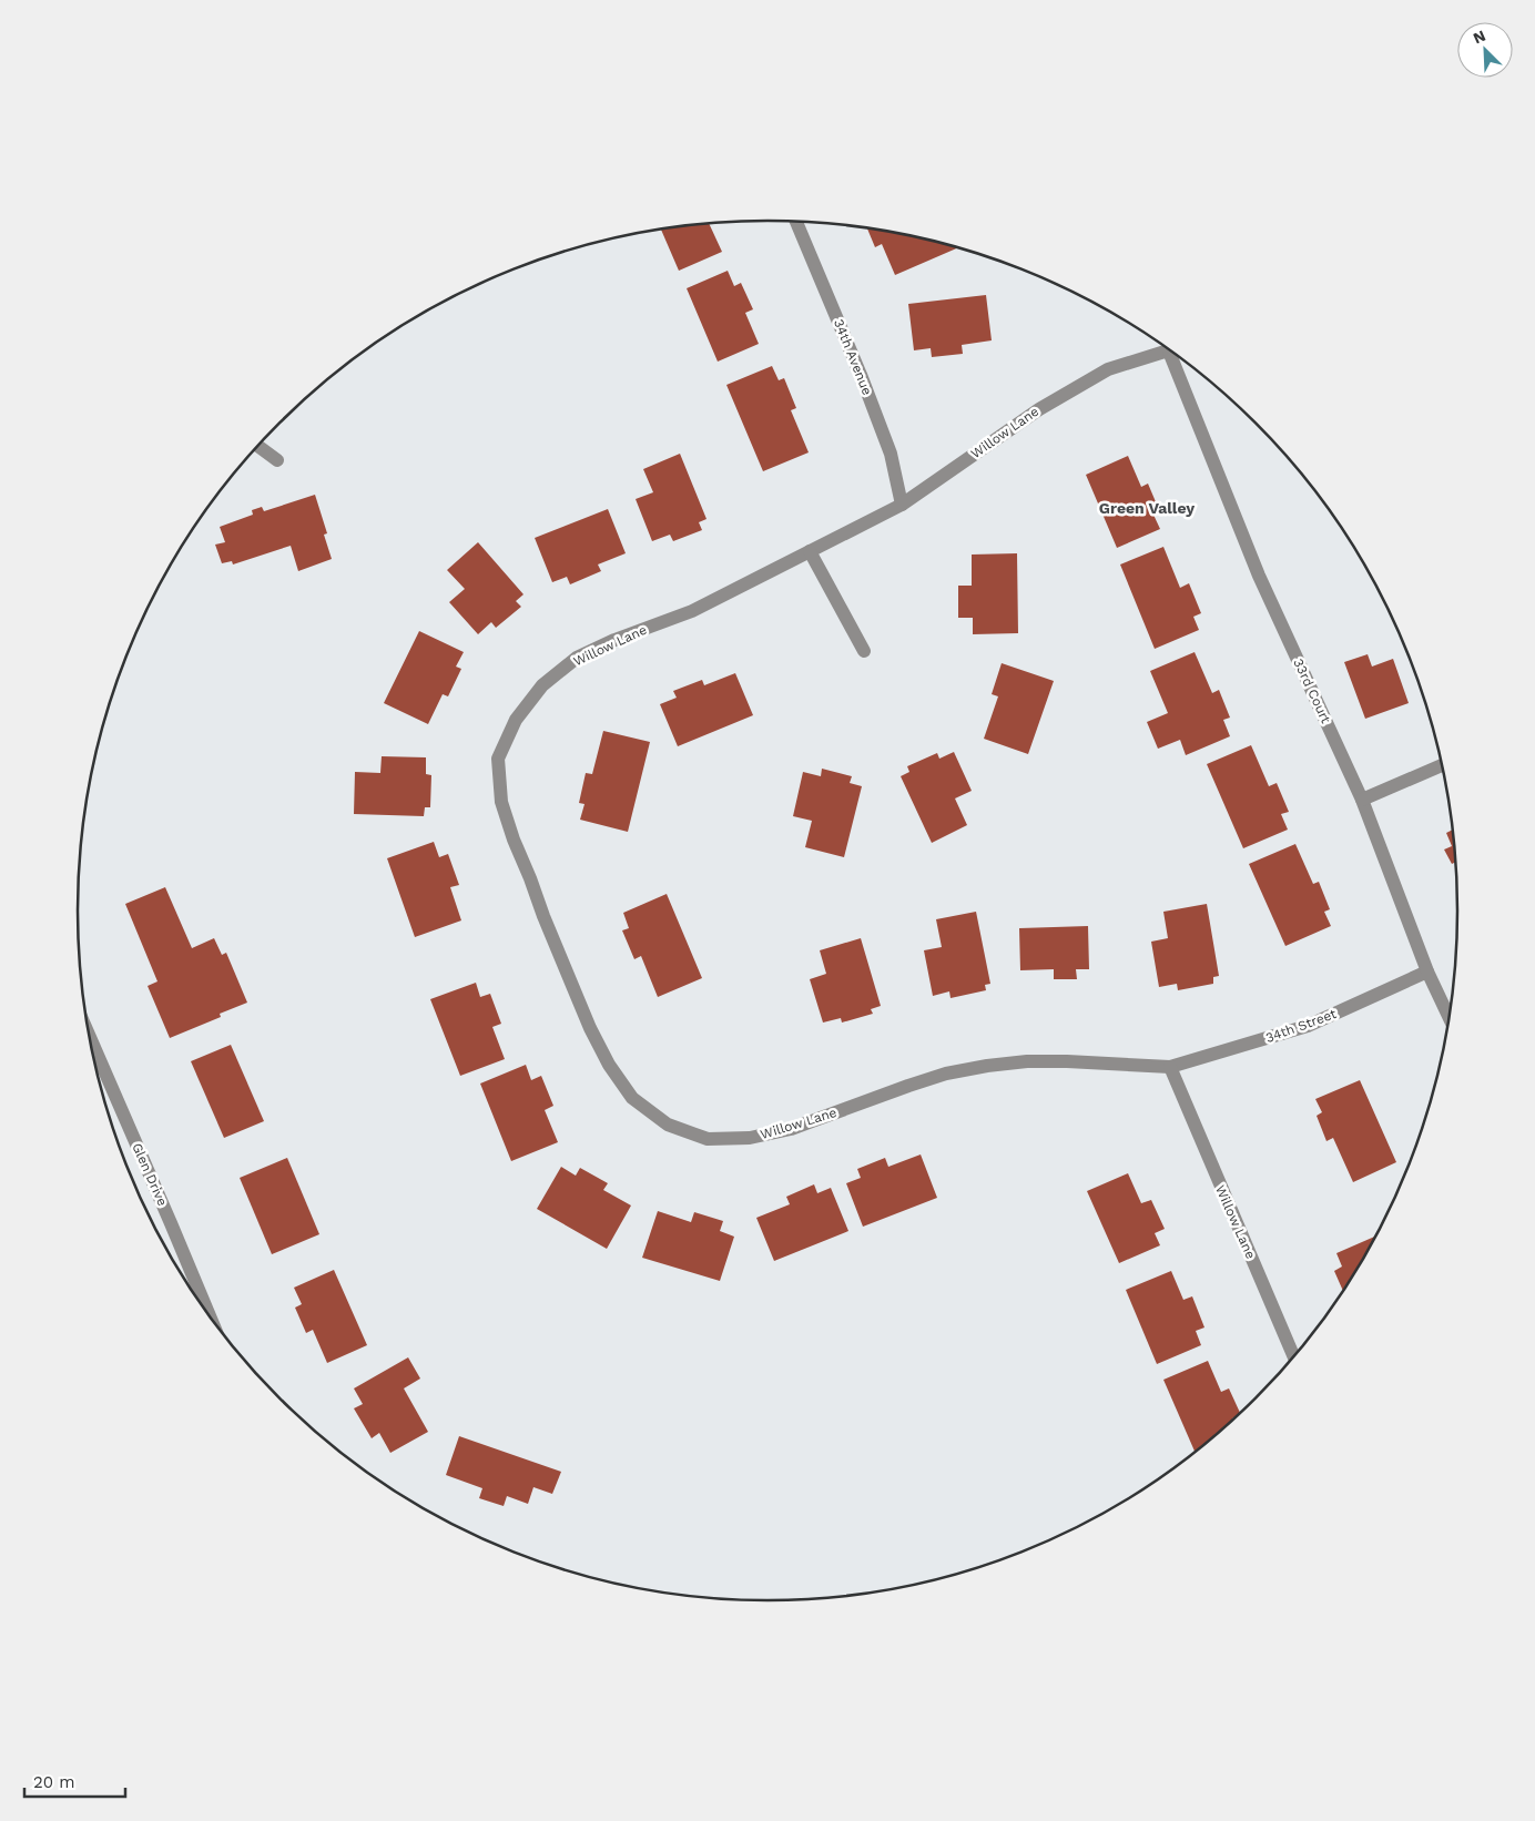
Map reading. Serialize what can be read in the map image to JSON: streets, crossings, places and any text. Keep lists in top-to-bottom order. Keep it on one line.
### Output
{"streets":{"street":["34th Avenue","Willow Lane","33rd Court","34th Street","Glen Drive"]},"crossings":[["34th Avenue","Willow Lane"],["Willow Lane","34th Street"],["33rd Court","34th Street"]],"districts":["Green Valley"],"scale_bar":"20 m","north":"top left"}
